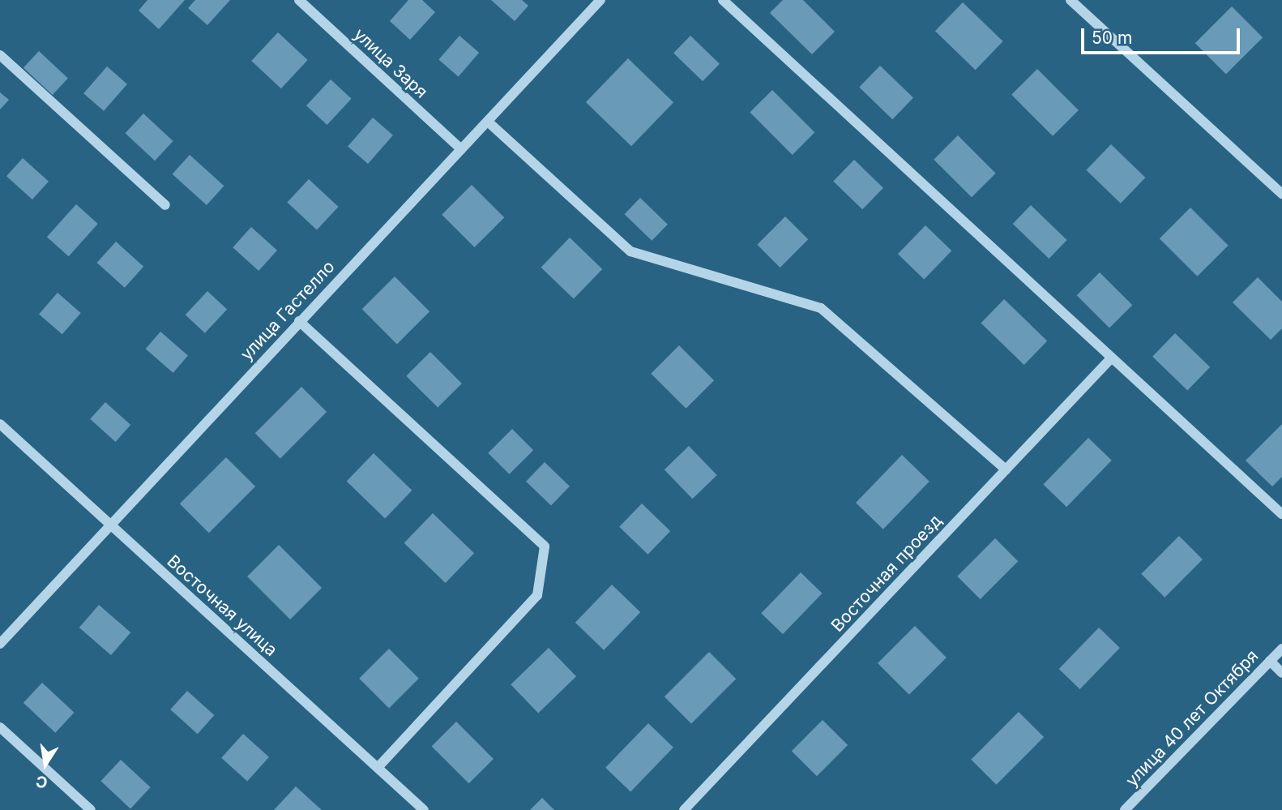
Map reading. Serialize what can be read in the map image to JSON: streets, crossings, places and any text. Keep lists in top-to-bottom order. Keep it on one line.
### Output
{"streets":{"street":["улица Заря","улица Гастелло","Восточная проезд","Восточная улица","улица 40 лет Октября"]},"crossings":[["улица Заря","улица Гастелло"],["улица Гастелло","Восточная улица"]],"scale_bar":"50 m","north":"bottom"}
